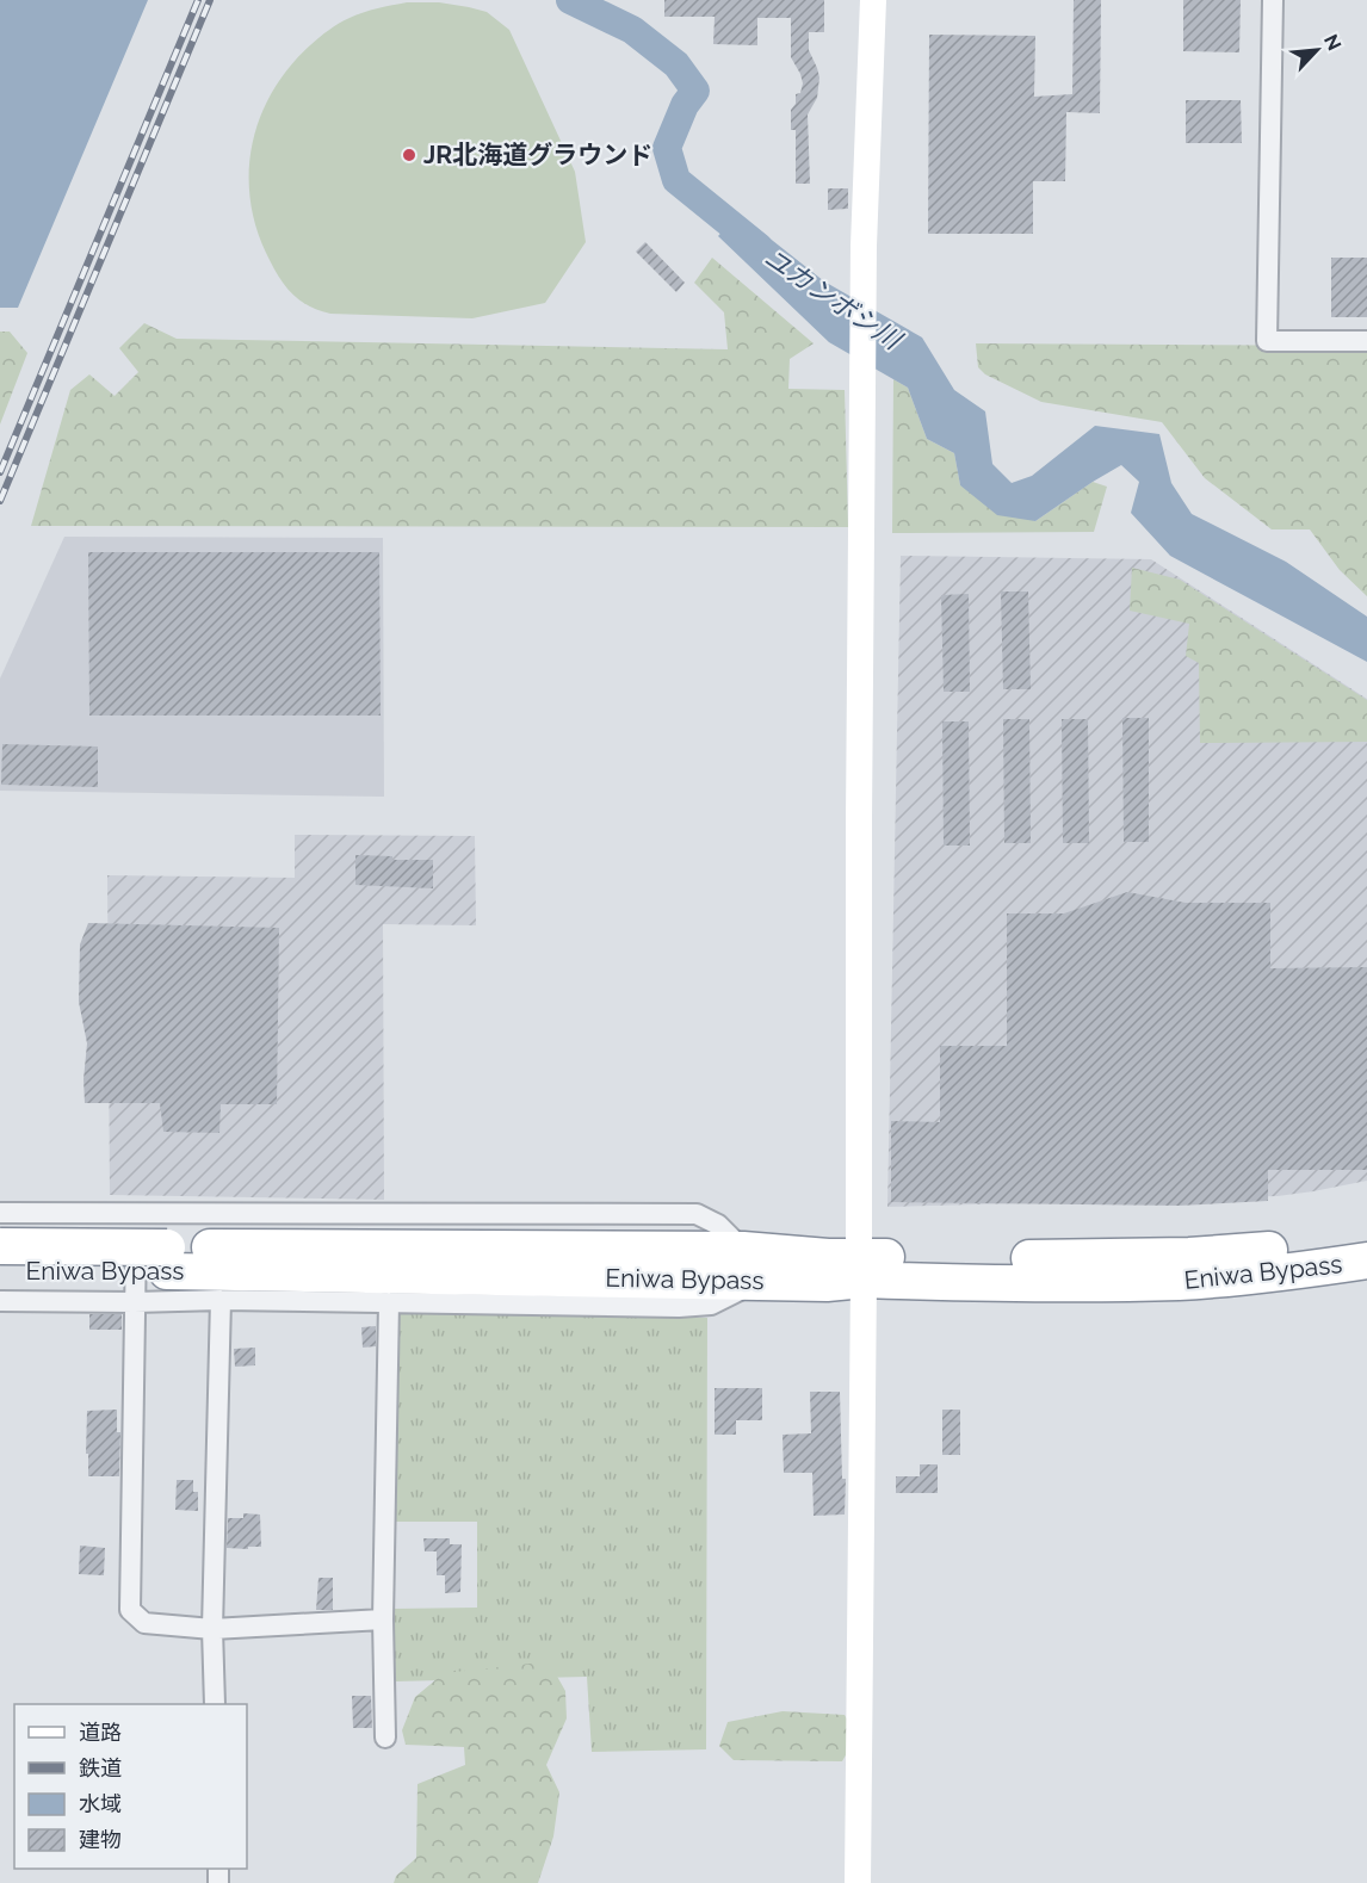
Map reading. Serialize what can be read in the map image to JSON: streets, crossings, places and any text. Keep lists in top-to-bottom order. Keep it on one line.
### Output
{"streets":{"highway":["Eniwa Bypass"]},"water":["ユカンボシ川"],"places":["JR北海道グラウンド"],"legend":["道路","鉄道","水域","建物"],"north":"top right"}
